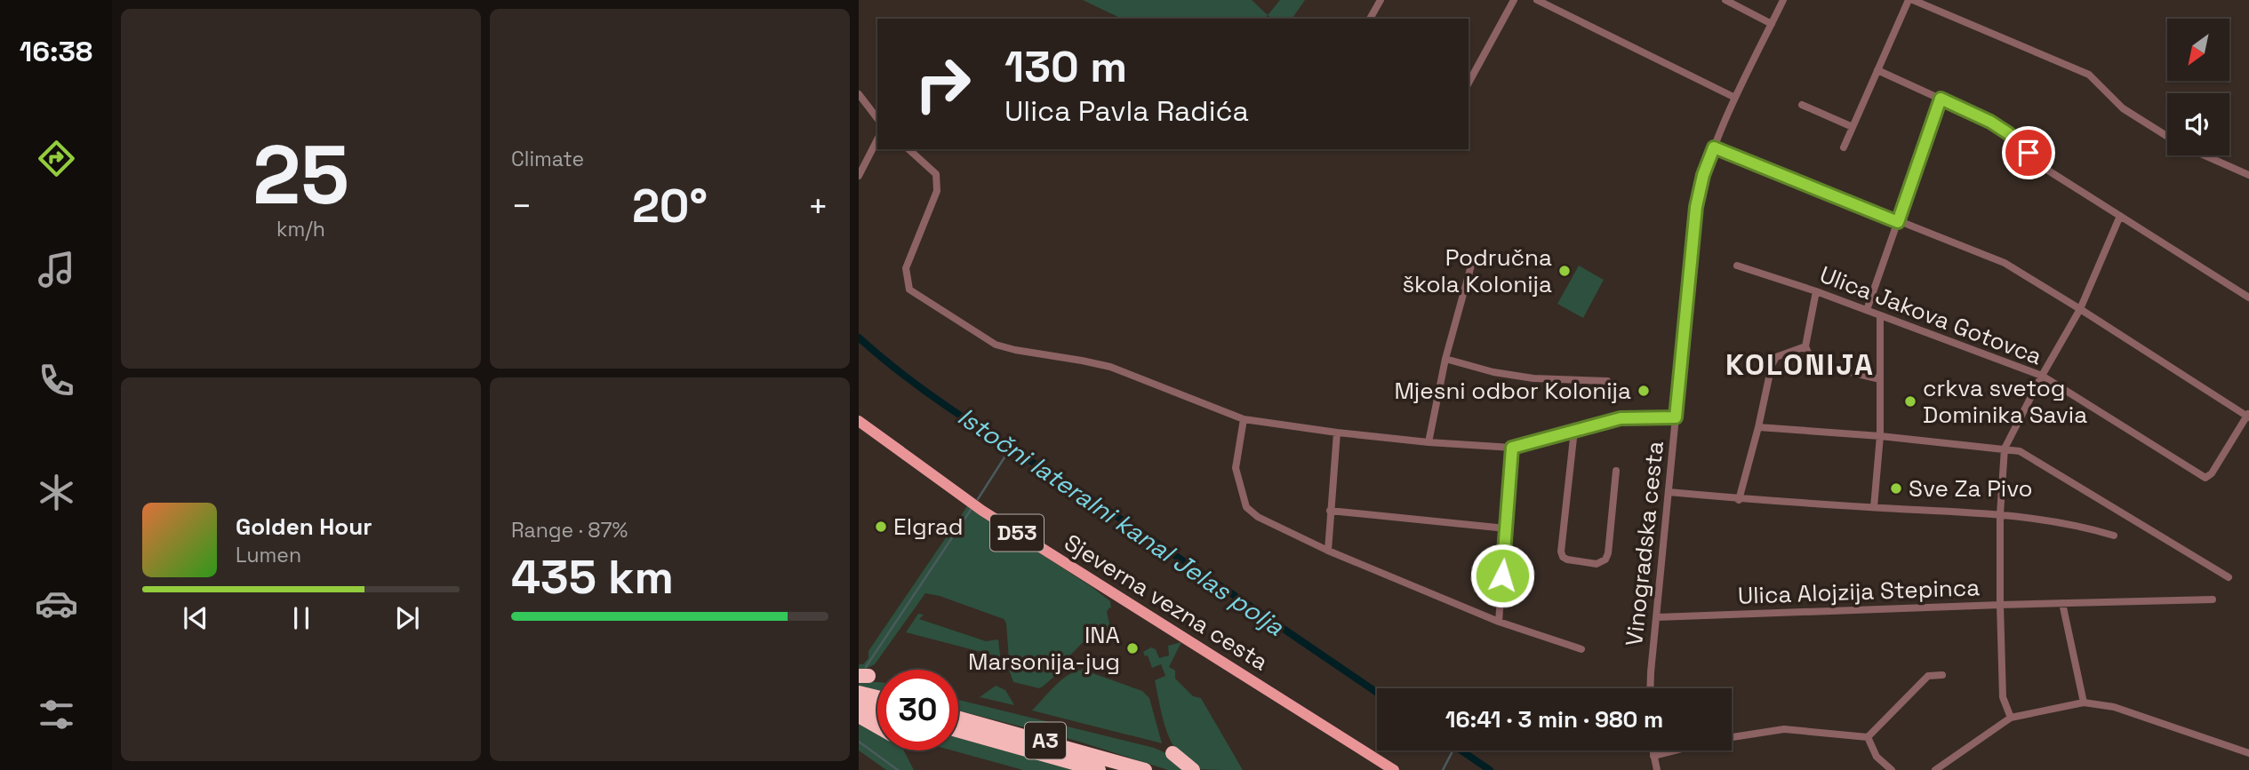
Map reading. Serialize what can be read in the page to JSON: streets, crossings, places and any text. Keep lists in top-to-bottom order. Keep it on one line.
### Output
{"streets":{"highway":["A3"],"main road":["D53","Sjeverna vezna cesta"],"street":["Ulica Jakova Gotovca","Vinogradska cesta","Ulica Alojzija Stepinca"]},"crossings":[["Vinogradska cesta","Ulica Alojzija Stepinca"]],"districts":["KOLONIJA"],"water":["Istočni lateralni kanal Jelas polja"],"places":["Područna škola Kolonija","Mjesni odbor Kolonija","crkva svetog Dominika Savia","Sve Za Pivo","Elgrad","INA Marsonija-jug"],"north":"bottom left","page":{"tabs":"16:38","tile":[["25","km/h"],"Climate",["Range · 87%","435 km"]],"turn":["130 m","Ulica Pavla Radića"],"heat":["−","20°","+"],"song":["Golden Hour","Lumen"],"limit":"30","trip":"16:41 · 3 min · 980 m"}}
